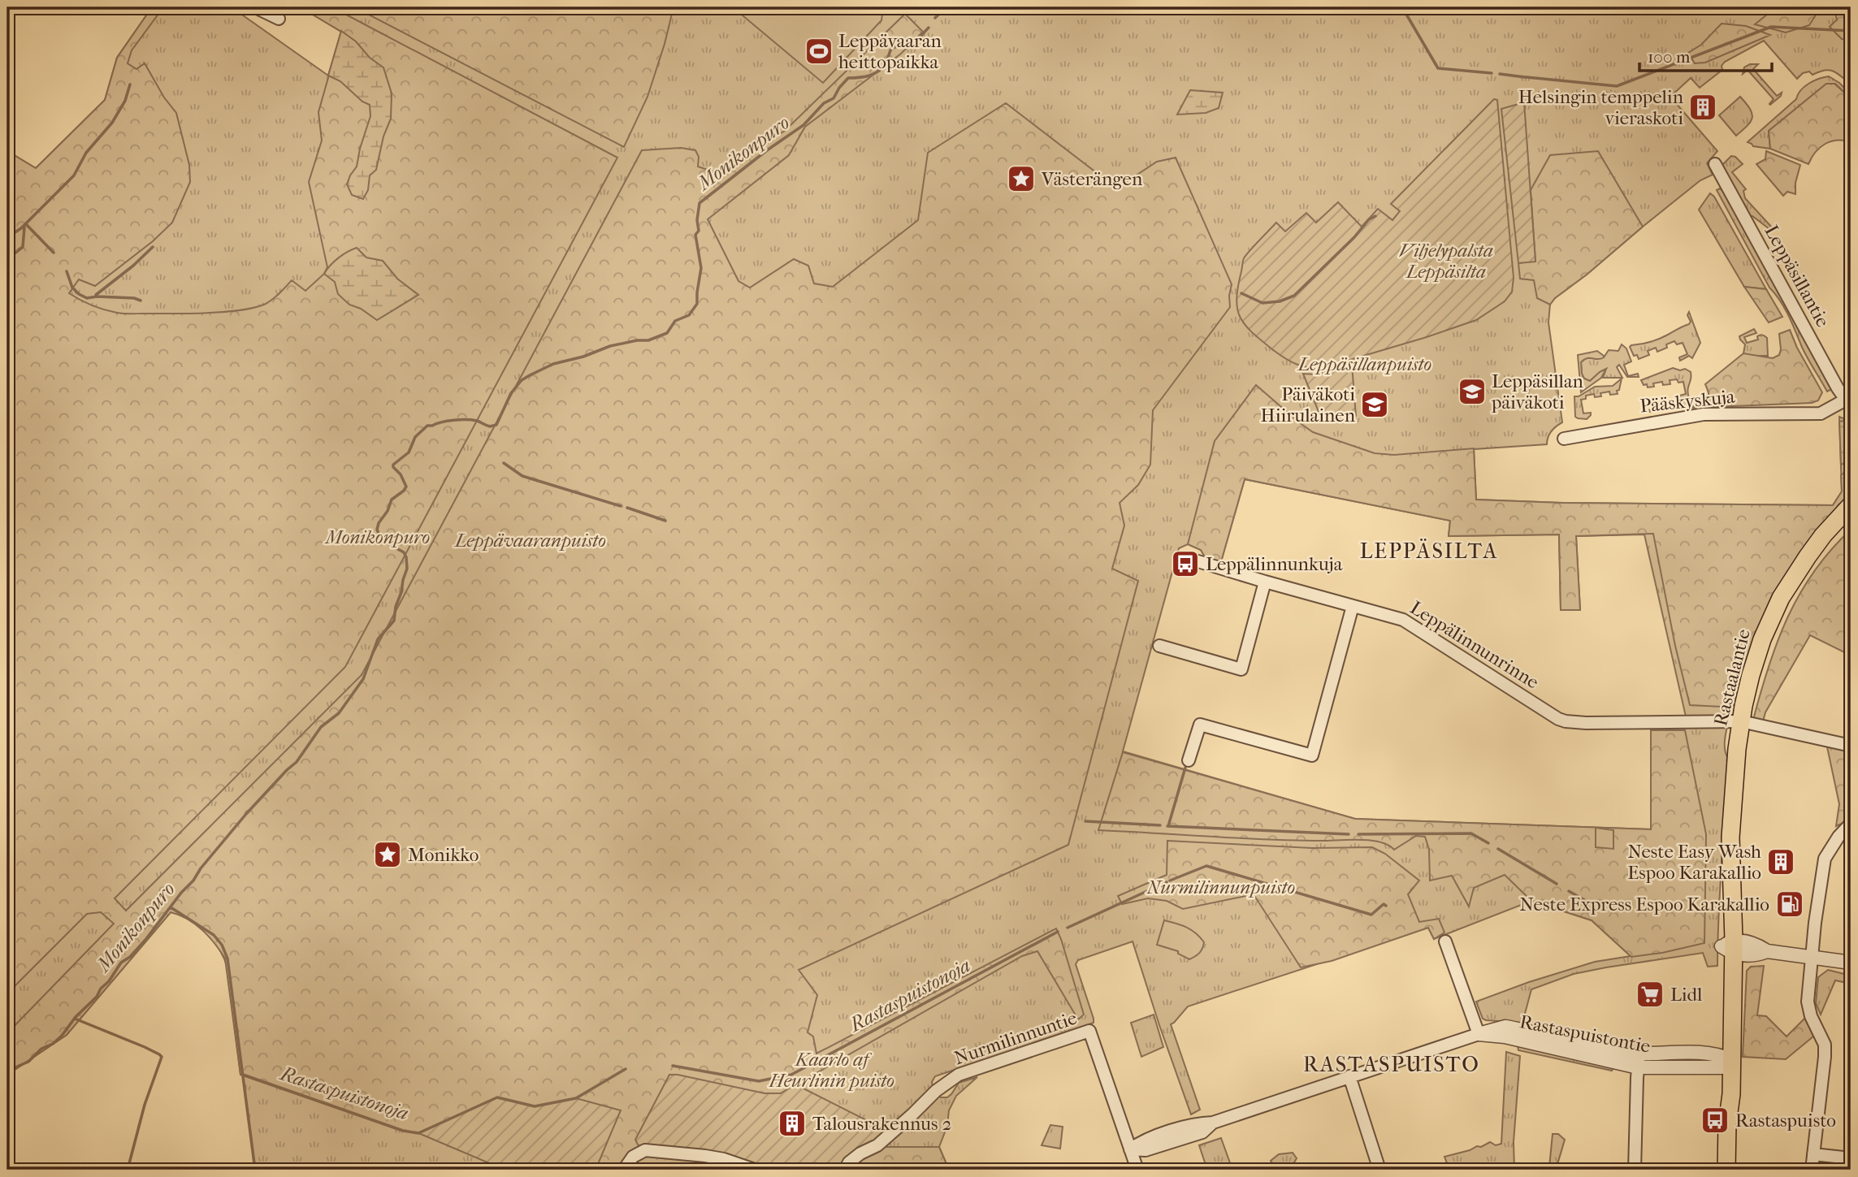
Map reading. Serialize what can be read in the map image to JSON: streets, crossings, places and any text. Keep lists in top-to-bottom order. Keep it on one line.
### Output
{"streets":{"main road":["Rastaalantie"],"street":["Leppäsillantie","Pääskyskuja","Leppälinnunrinne","Rastaspuistontie","Nurmilinnuntie"]},"crossings":[["Leppäsillantie","Pääskyskuja"],["Leppälinnunrinne","Rastaalantie"],["Rastaalantie","Rastaspuistontie"],["Rastaspuistontie","Nurmilinnuntie"]],"districts":["LEPPÄSILTA","RASTASPUISTO"],"water":["Monikonpuro","Rastaspuistonoja"],"parks":["Viljelypalsta Leppäsilta","Leppäsillanpuisto","Monikonpuro","Leppävaaranpuisto","Nurmilinnunpuisto","Kaarlo af Heurlinin puisto"],"places":{"sports":["Leppävaaran heittopaikka"],"building":["Helsingin temppelin vieraskoti","Neste Easy Wash Espoo Karakallio","Talousrakennus 2"],"place":["Västerängen","Monikko"],"school or university":["Leppäsillan päiväkoti","Päiväkoti Hiirulainen"],"bus stop":["Leppälinnunkuja","Rastaspuisto"],"fuel station":["Neste Express Espoo Karakallio"],"supermarket":["Lidl"]},"scale_bar":"100 m"}
